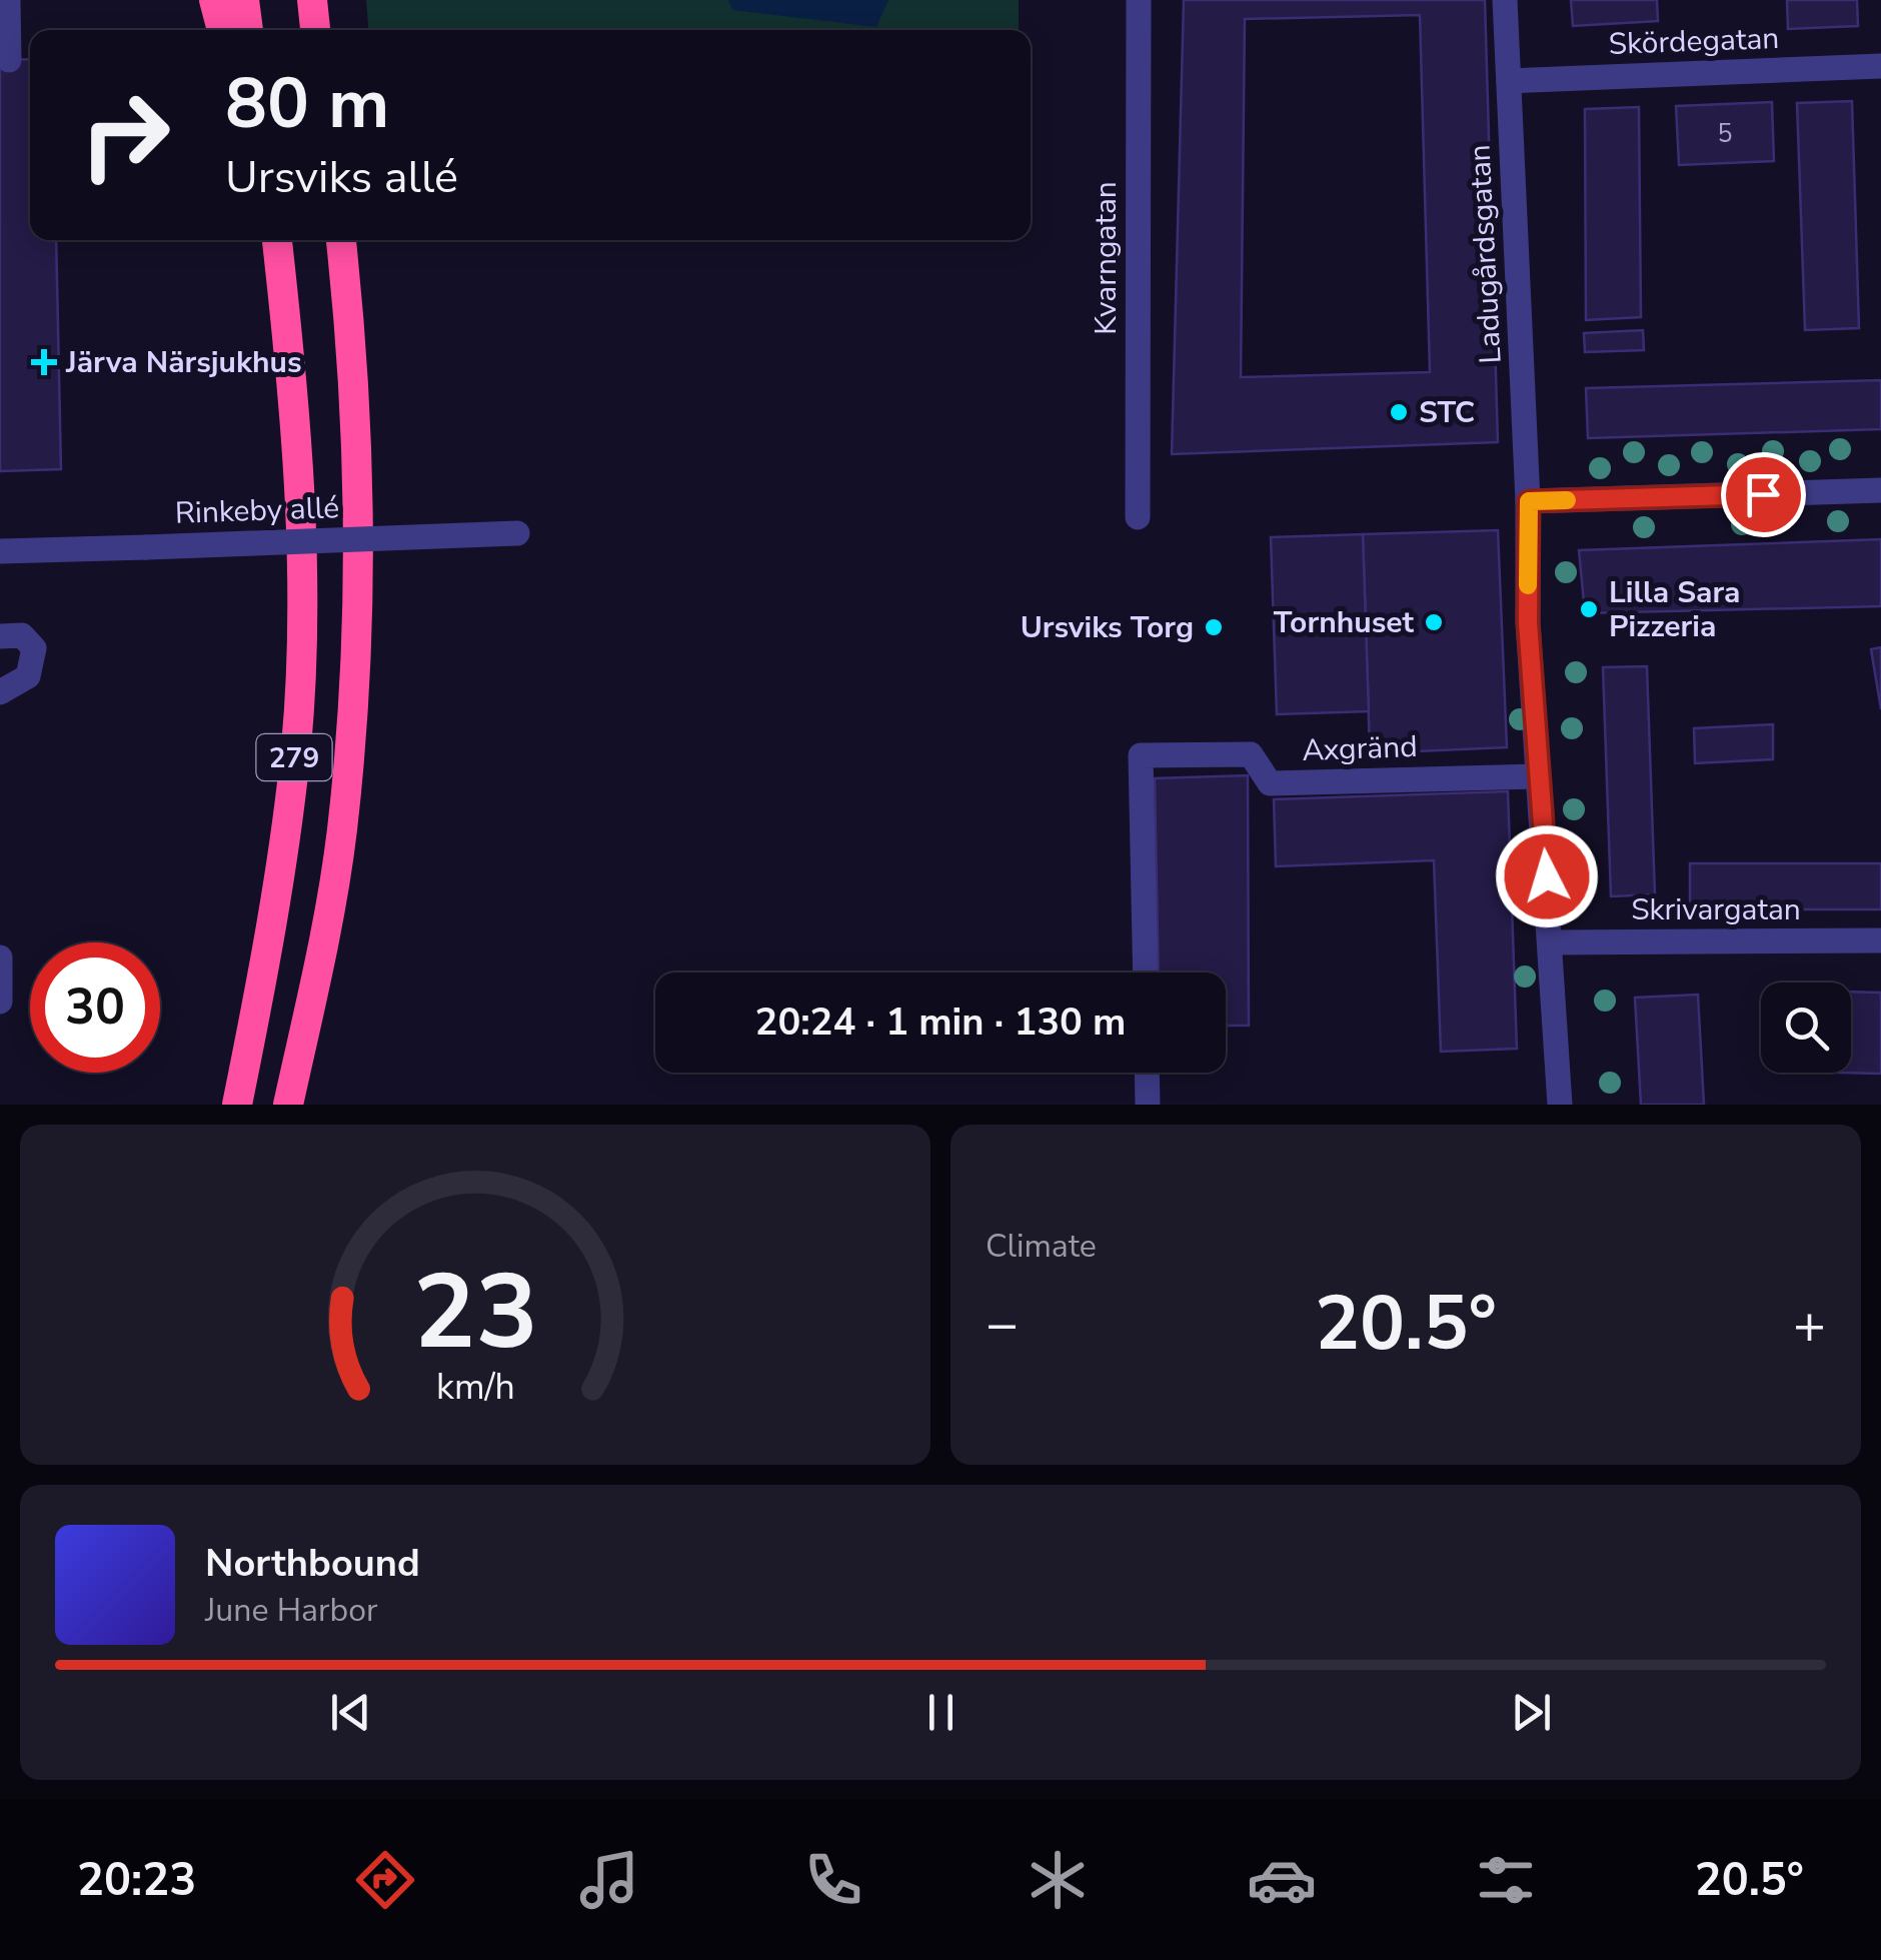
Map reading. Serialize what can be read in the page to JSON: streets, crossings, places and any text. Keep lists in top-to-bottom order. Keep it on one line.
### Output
{"streets":{"highway":["279"],"street":["Skördegatan","Ladugårdsgatan","Kvarngatan","Rinkeby allé","Axgränd","Skrivargatan"]},"crossings":[["Skördegatan","Ladugårdsgatan"],["Ladugårdsgatan","Axgränd"],["Ladugårdsgatan","Skrivargatan"]],"places":{"health":["Järva Närsjukhus"],"other":["STC","Lilla Sara Pizzeria","Tornhuset","Ursviks Torg"]},"house_numbers":["5"],"page":{"turn":["80 m","Ursviks allé"],"limit":"30","trip":"20:24 · 1 min · 130 m","tile":"Climate","heat":["−","20.5°","+"],"song":["Northbound","June Harbor"],"tabs":["20:23","20.5°"],"gauge":["23","km/h"]}}
